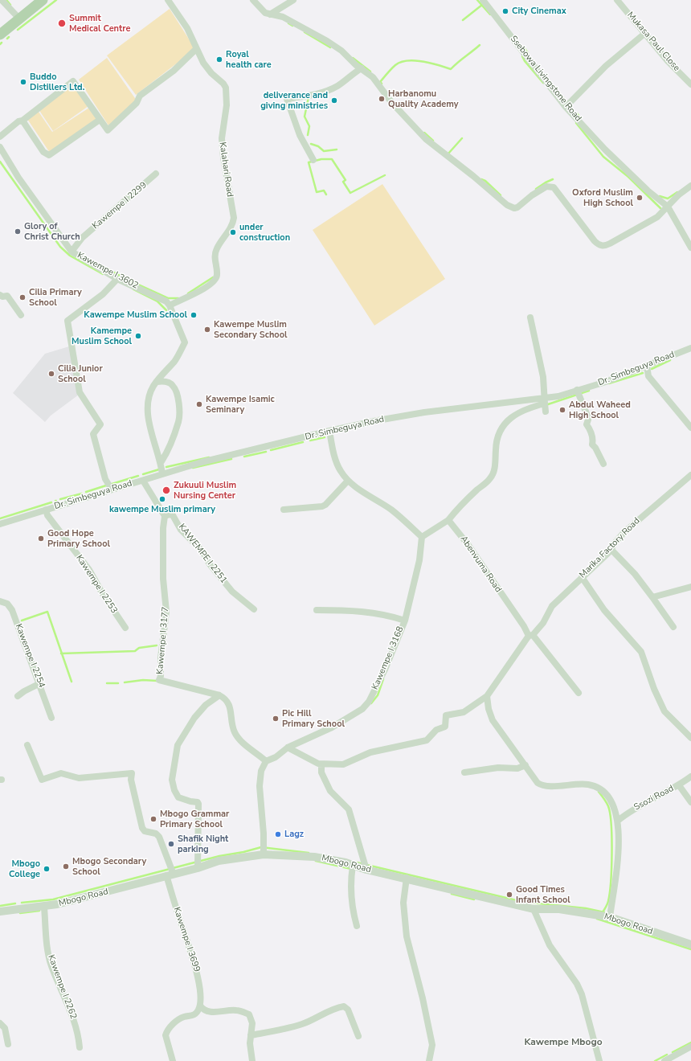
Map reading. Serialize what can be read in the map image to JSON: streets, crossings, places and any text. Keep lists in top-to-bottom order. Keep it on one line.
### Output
{"streets":{"street":["Mukasa Paul Close","Ssebowa Livingstone Road","Kalahari Road","Kawempe I 2299","Kawempe I 3602","Dr. Simbeguya Road","Marika Factory Road","KAWEMPE I 2251","Abenvuma Road","Kawempe I 2253","Kawempe I 3177","Kawempe I 2254","Kawempe I 3168","Ssozi Road","Mbogo Road","Kawempe I 3699","Kawempe I 2262"]},"crossings":[["Kalahari Road","Kawempe I 3602"],["Kawempe I 2299","Kawempe I 3602"],["Dr. Simbeguya Road","Kawempe I 2253"],["Marika Factory Road","Abenvuma Road"],["KAWEMPE I 2251","Kawempe I 3177"],["Mbogo Road","Kawempe I 3699"],["Mbogo Road","Kawempe I 2262"]],"districts":["Kawempe Mbogo"],"places":["City Cinemax","Summit Medical Centre","Royal health care","Buddo Distillers Ltd.","Harbanomu Quality Academy","deliverance and giving ministries","Oxford Muslim High School","Glory of Christ Church","under construction","Cilia Primary School","Kawempe Muslim School","Kawempe Muslim Secondary School","Kamempe Muslim School","Cilia Junior School","Kawempe Isamic Seminary","Abdul Waheed High School","Zukuuli Muslim Nursing Center","kawempe Muslim primary","Good Hope Primary School","Pic Hill Primary School","Mbogo Grammar Primary School","Lagz","Shafik Night parking","Mbogo Secondary School","Mbogo College","Good Times Infant School"]}
